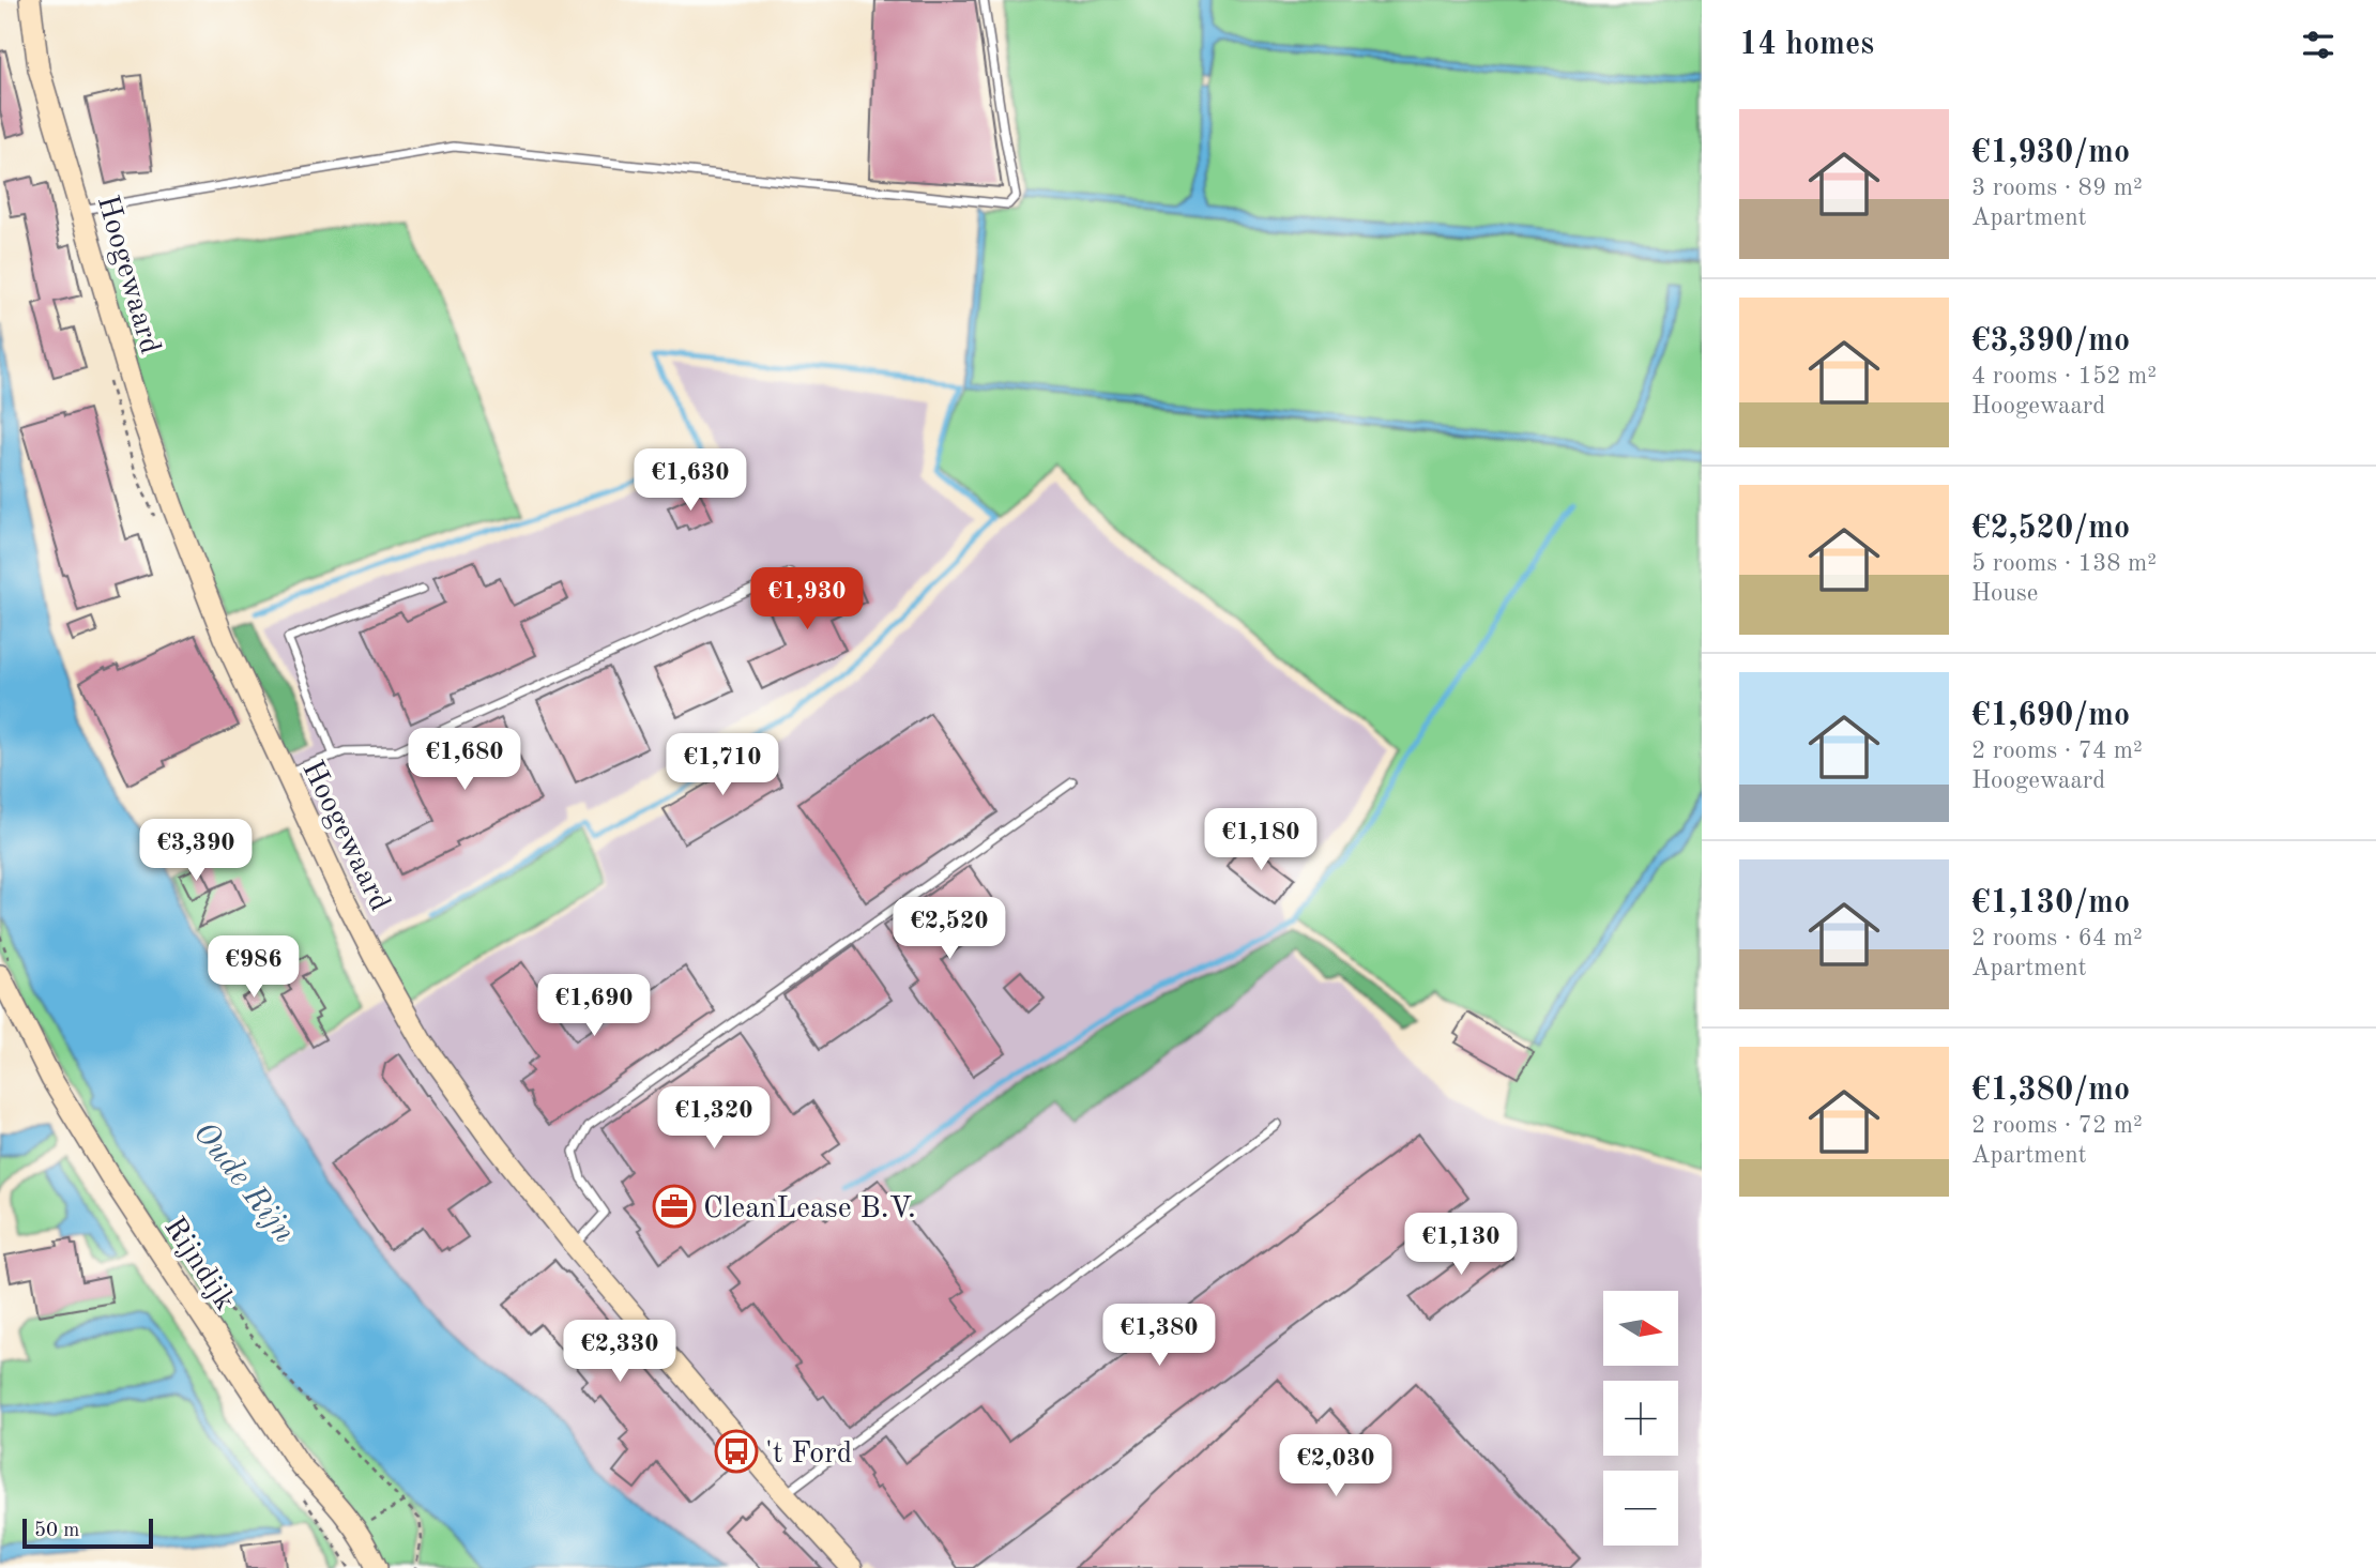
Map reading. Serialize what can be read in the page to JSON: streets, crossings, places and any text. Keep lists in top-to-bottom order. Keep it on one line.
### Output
{"streets":{"street":["Hoogewaard","Rijndijk"]},"water":["Oude Rijn"],"places":{"office":["CleanLease B.V."],"bus stop":["'t Ford"]},"scale_bar":"50 m","north":"right","page":{"heading":"14 homes","list":[{"name":"€1,930/mo","note":"3 rooms · 89 m² · Apartment"},{"name":"€3,390/mo","note":"4 rooms · 152 m² · Hoogewaard"},{"name":"€2,520/mo","note":"5 rooms · 138 m² · House"},{"name":"€1,690/mo","note":"2 rooms · 74 m² · Hoogewaard"},{"name":"€1,130/mo","note":"2 rooms · 64 m² · Apartment"},{"name":"€1,380/mo","note":"2 rooms · 72 m² · Apartment"}],"price":["€1,630","€1,930","€1,680","€1,710","€1,180","€3,390","€2,520","€986","€1,690","€1,320","€1,130","€1,380","€2,330","€2,030"],"map_buttons":["+","−"],"scale":"50 m"}}
